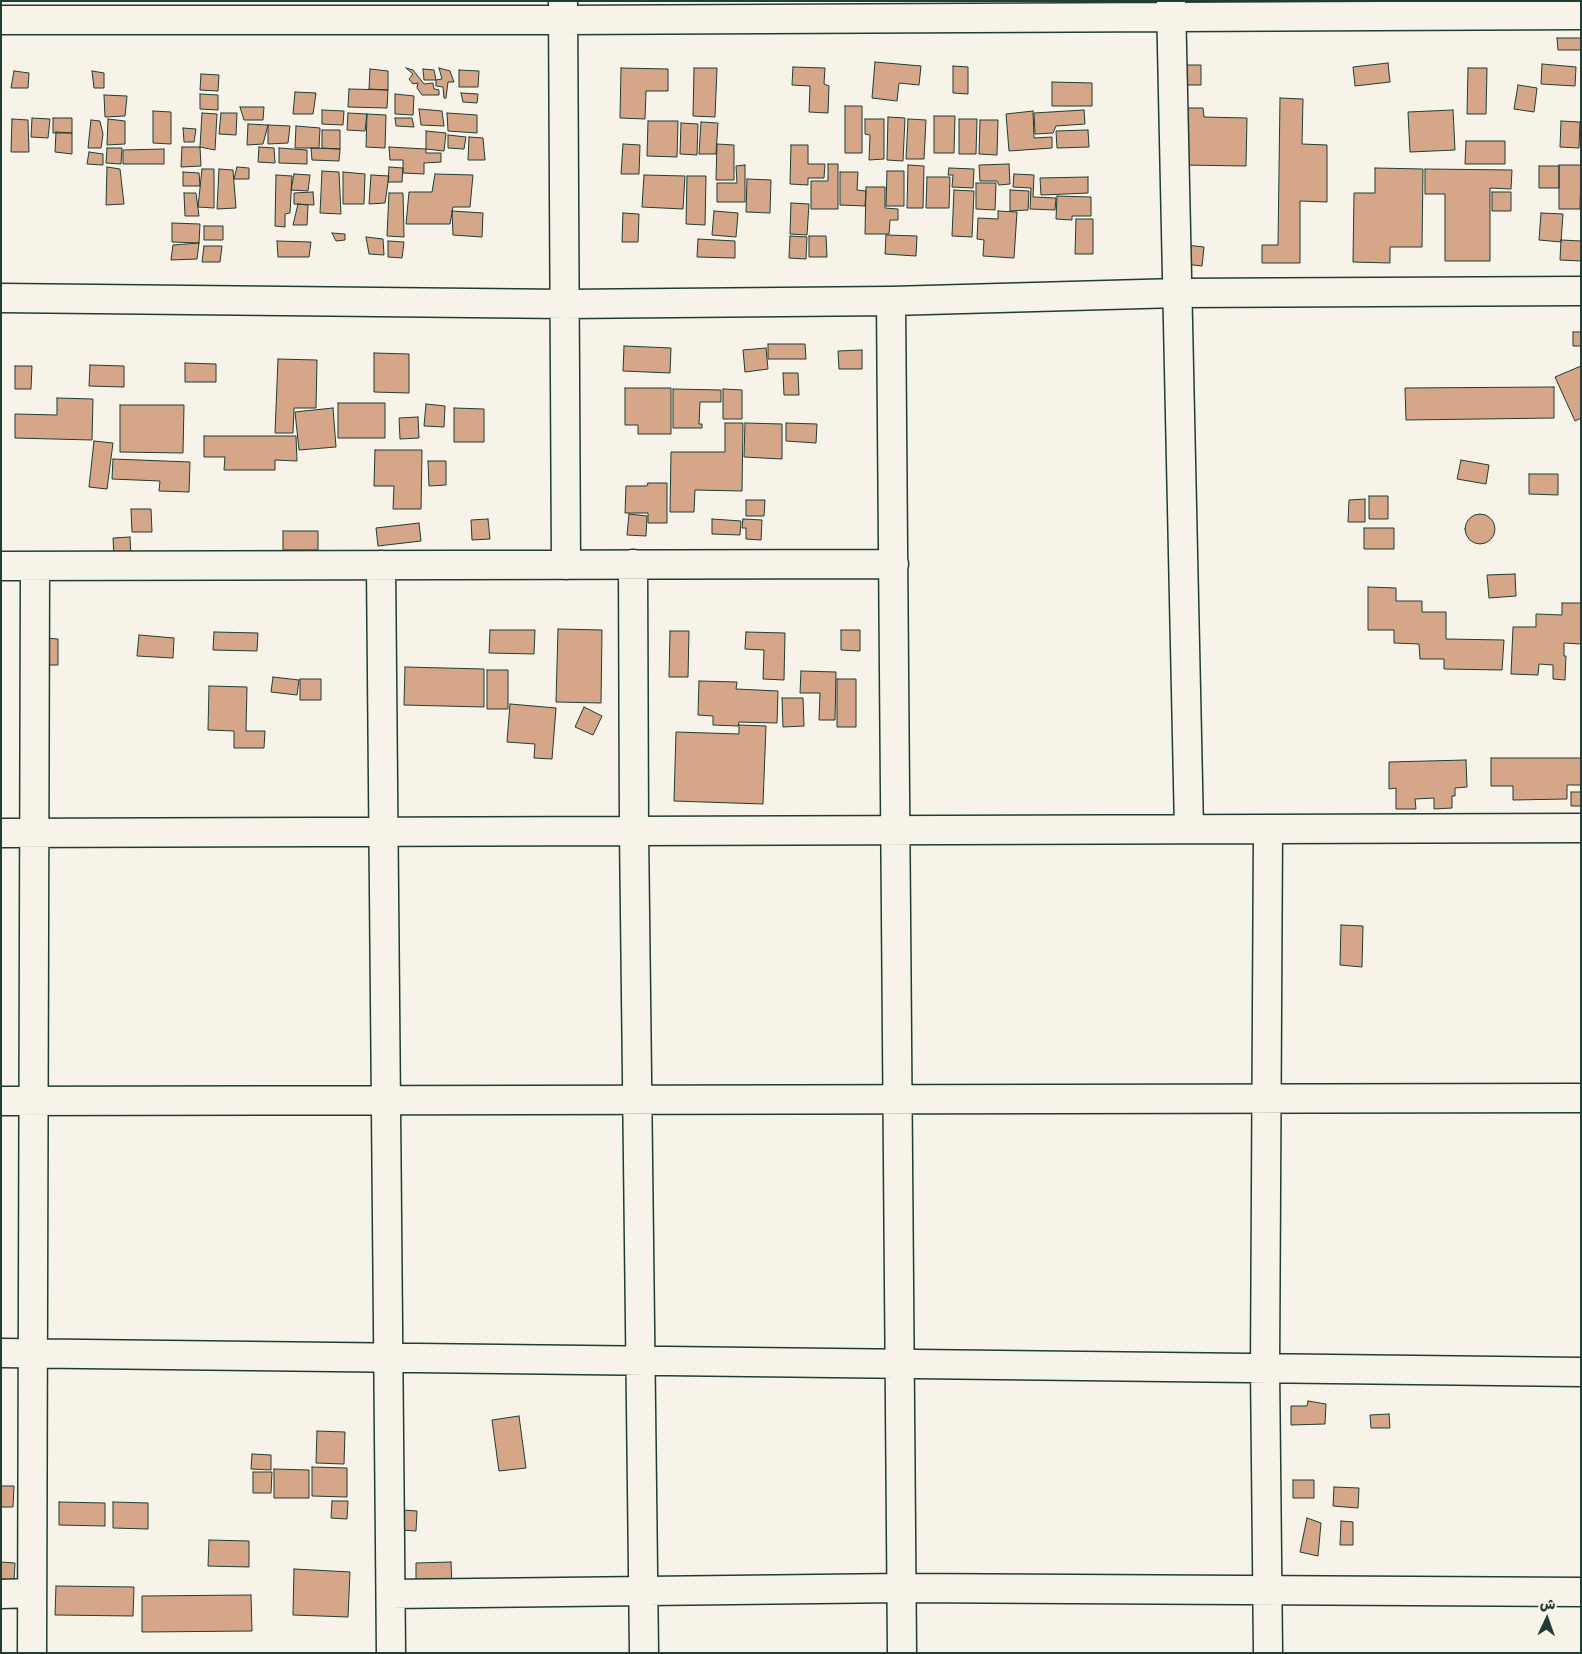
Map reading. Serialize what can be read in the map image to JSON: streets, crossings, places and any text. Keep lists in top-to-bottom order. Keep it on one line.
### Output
{"north":"top"}
